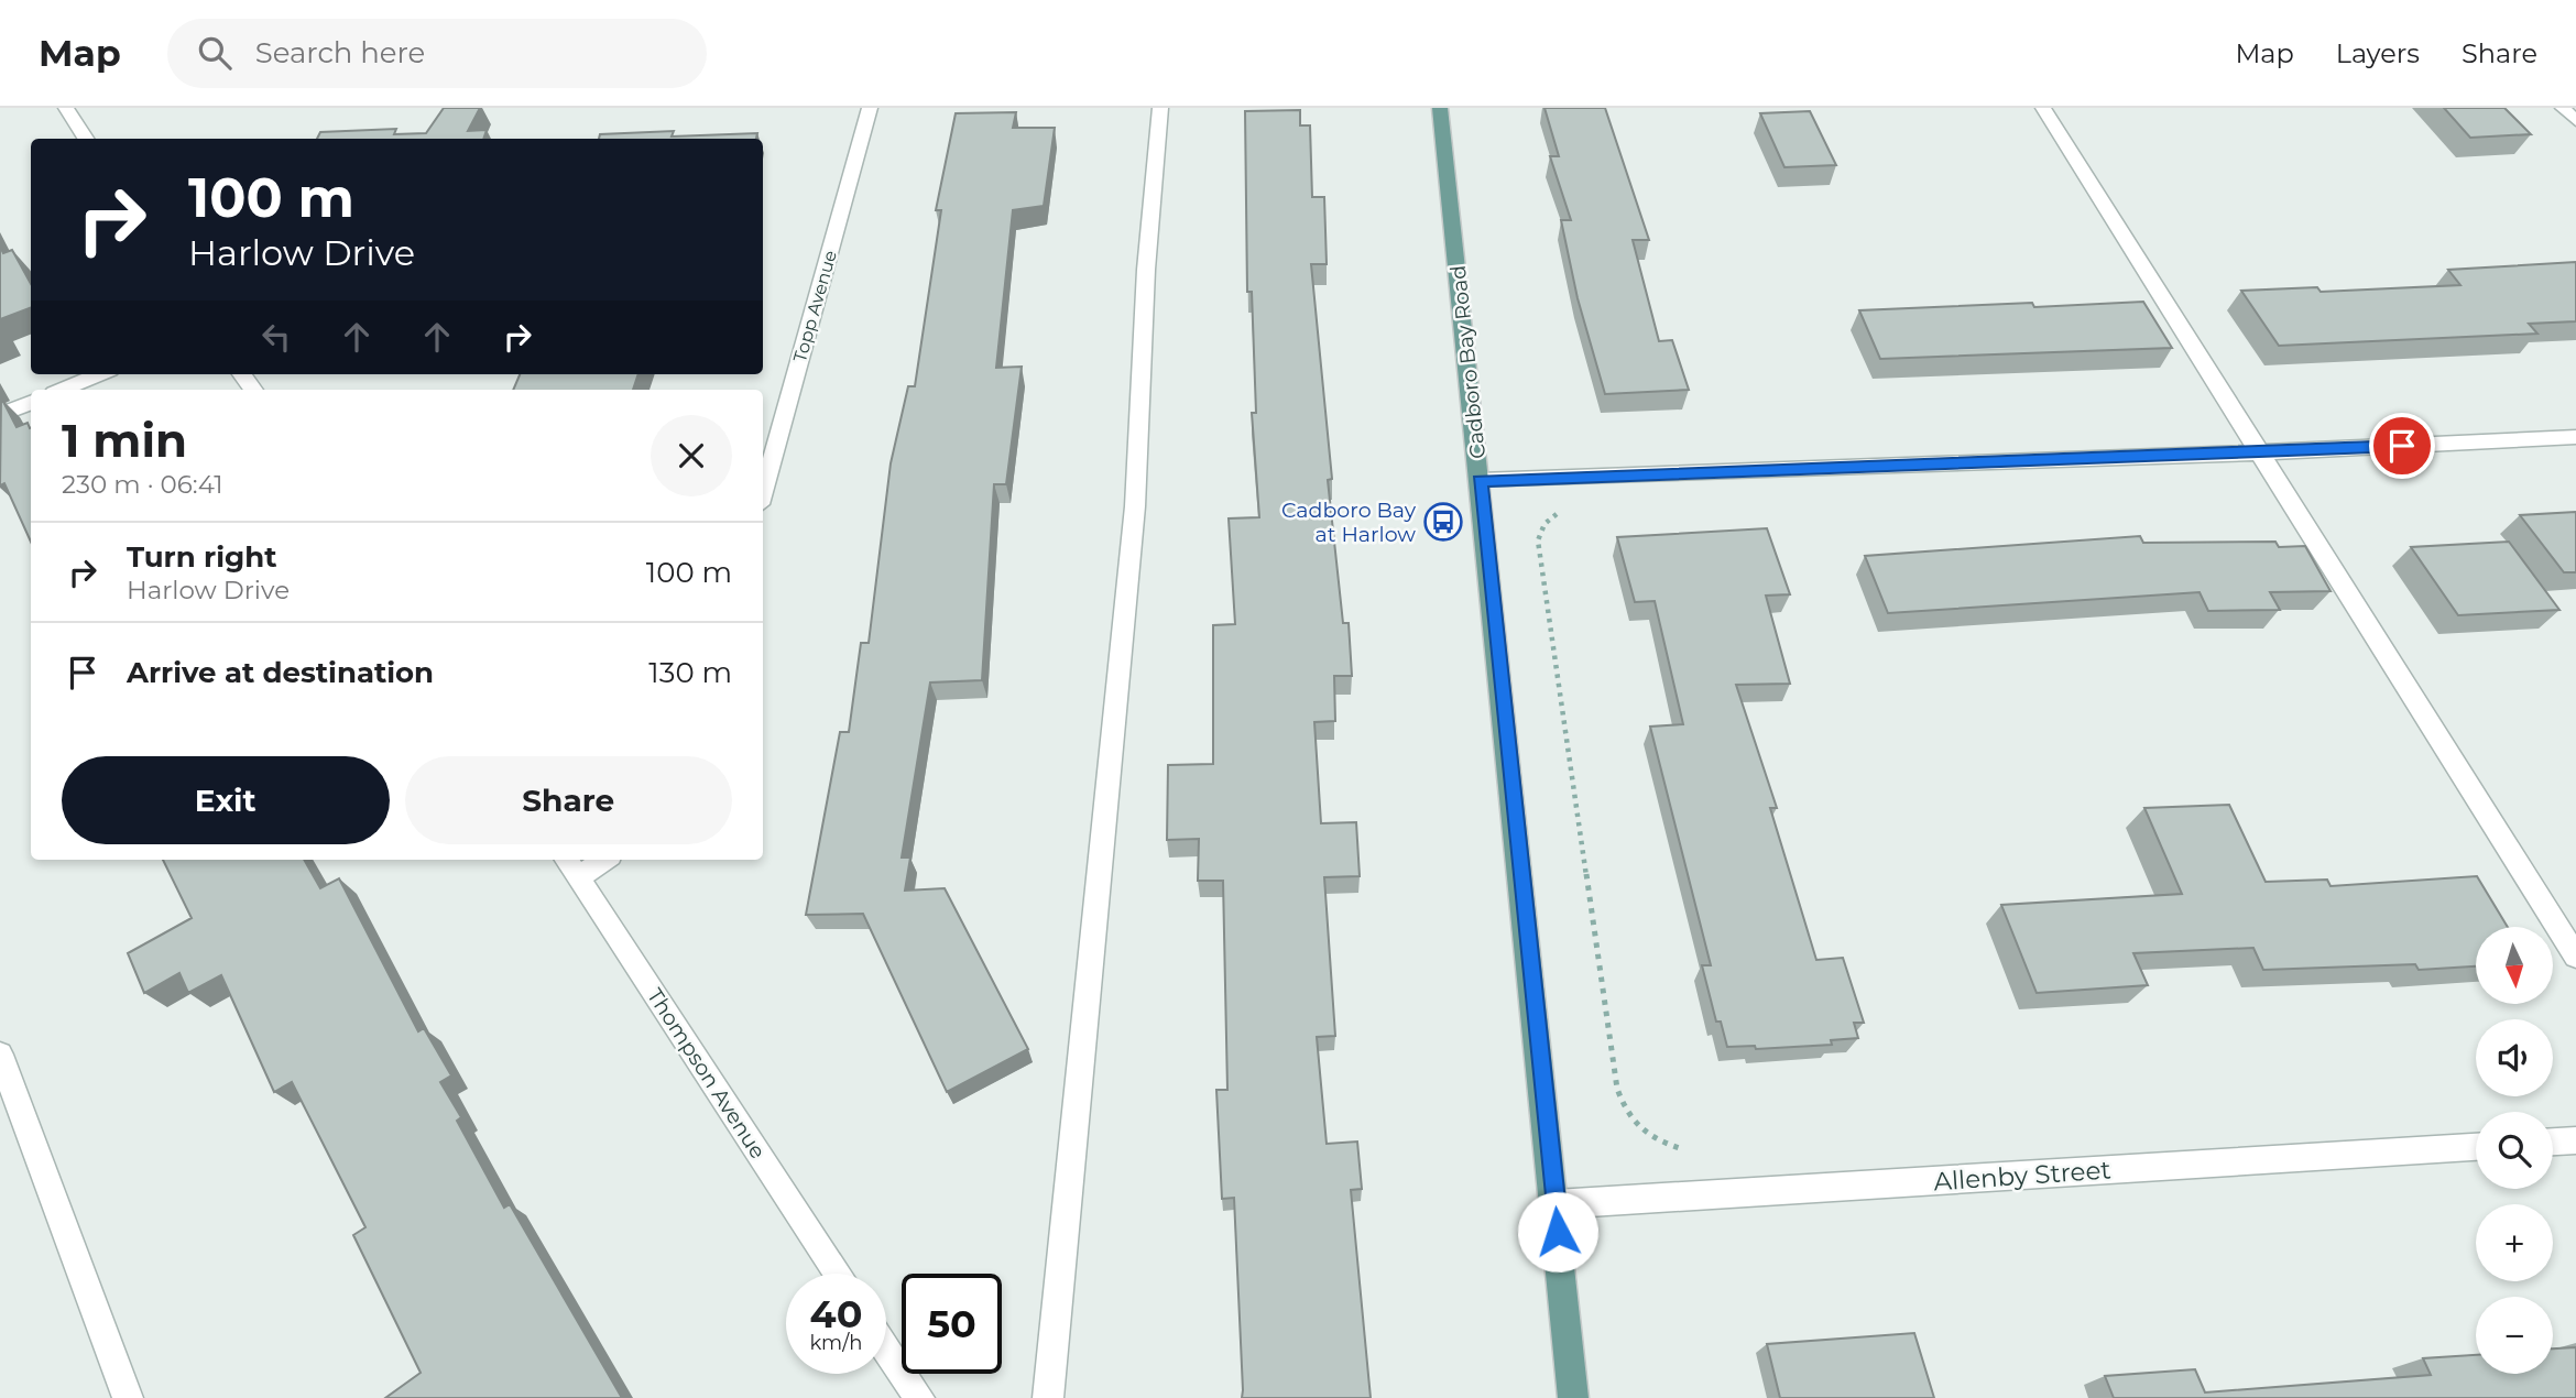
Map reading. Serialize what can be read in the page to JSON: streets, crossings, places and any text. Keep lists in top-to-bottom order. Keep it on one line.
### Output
{"streets":{"main road":["Cadboro Bay Road"],"street":["Topp Avenue","Thompson Avenue","Allenby Street"]},"crossings":[["Cadboro Bay Road","Allenby Street"]],"places":{"bus stop":["Cadboro Bay at Harlow"]},"north":"bottom","page":{"header":"Map","search":"Search here","nav":["Map","Layers","Share"],"turn":["100 m","Harlow Drive"],"heading":["1 min","230 m · 06:41"],"list":[{"name":"Turn right","note":"Harlow Drive","value":"100 m"},{"name":"Arrive at destination","value":"130 m"}],"buttons":["Exit","Share"],"map_buttons":["+","−"],"speed":"40 km/h","limit":"50"}}
